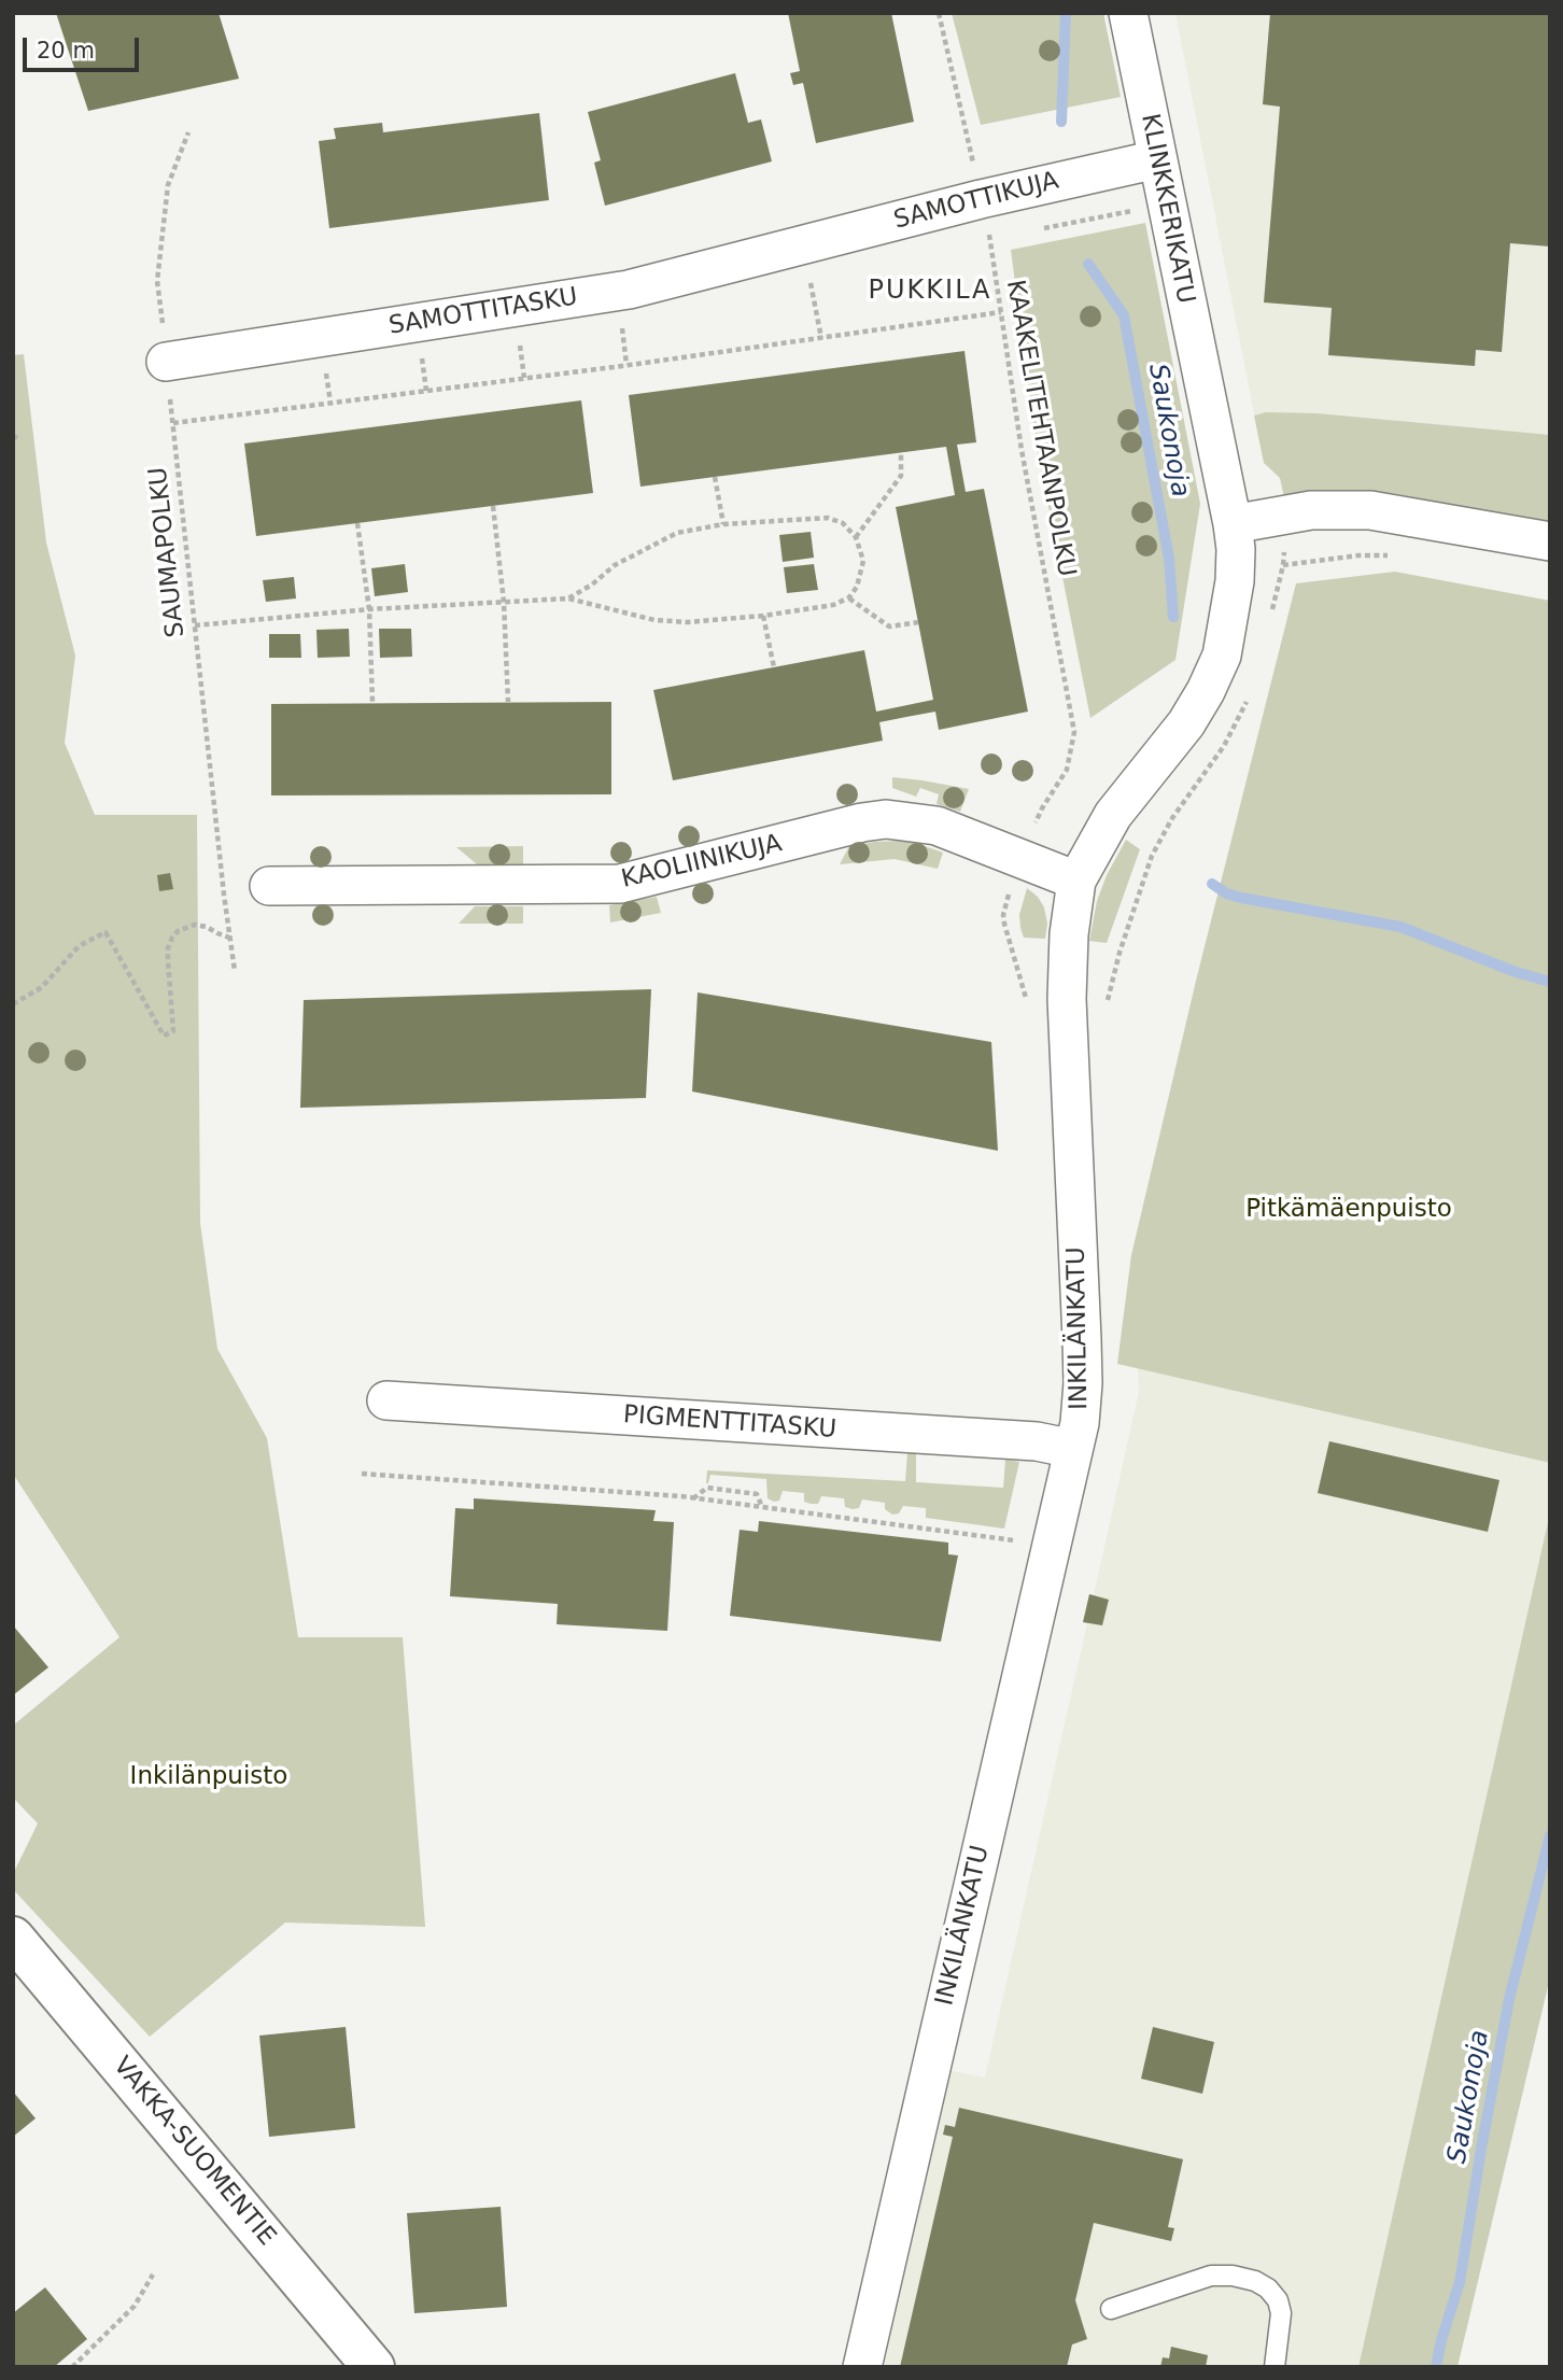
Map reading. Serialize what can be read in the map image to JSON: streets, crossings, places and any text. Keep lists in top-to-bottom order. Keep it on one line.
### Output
{"streets":{"street":["SAMOTTIKUJA","KLINKKERIKATU","SAMOTTITASKU","KAOLIINIKUJA","INKILÄNKATU","PIGMENTTITASKU","VAKKA-SUOMENTIE"],"path":["KAAKELITEHTAANPOLKU","SAUMAPOLKU"]},"crossings":[["SAMOTTIKUJA","KLINKKERIKATU"],["SAMOTTIKUJA","SAMOTTITASKU"],["SAMOTTIKUJA","KAAKELITEHTAANPOLKU"],["KLINKKERIKATU","INKILÄNKATU"],["SAMOTTITASKU","SAUMAPOLKU"],["KAOLIINIKUJA","INKILÄNKATU"],["INKILÄNKATU","PIGMENTTITASKU"]],"districts":["PUKKILA"],"water":["Saukonoja"],"parks":["Pitkämäenpuisto","Inkilänpuisto"],"scale_bar":"20 m"}
